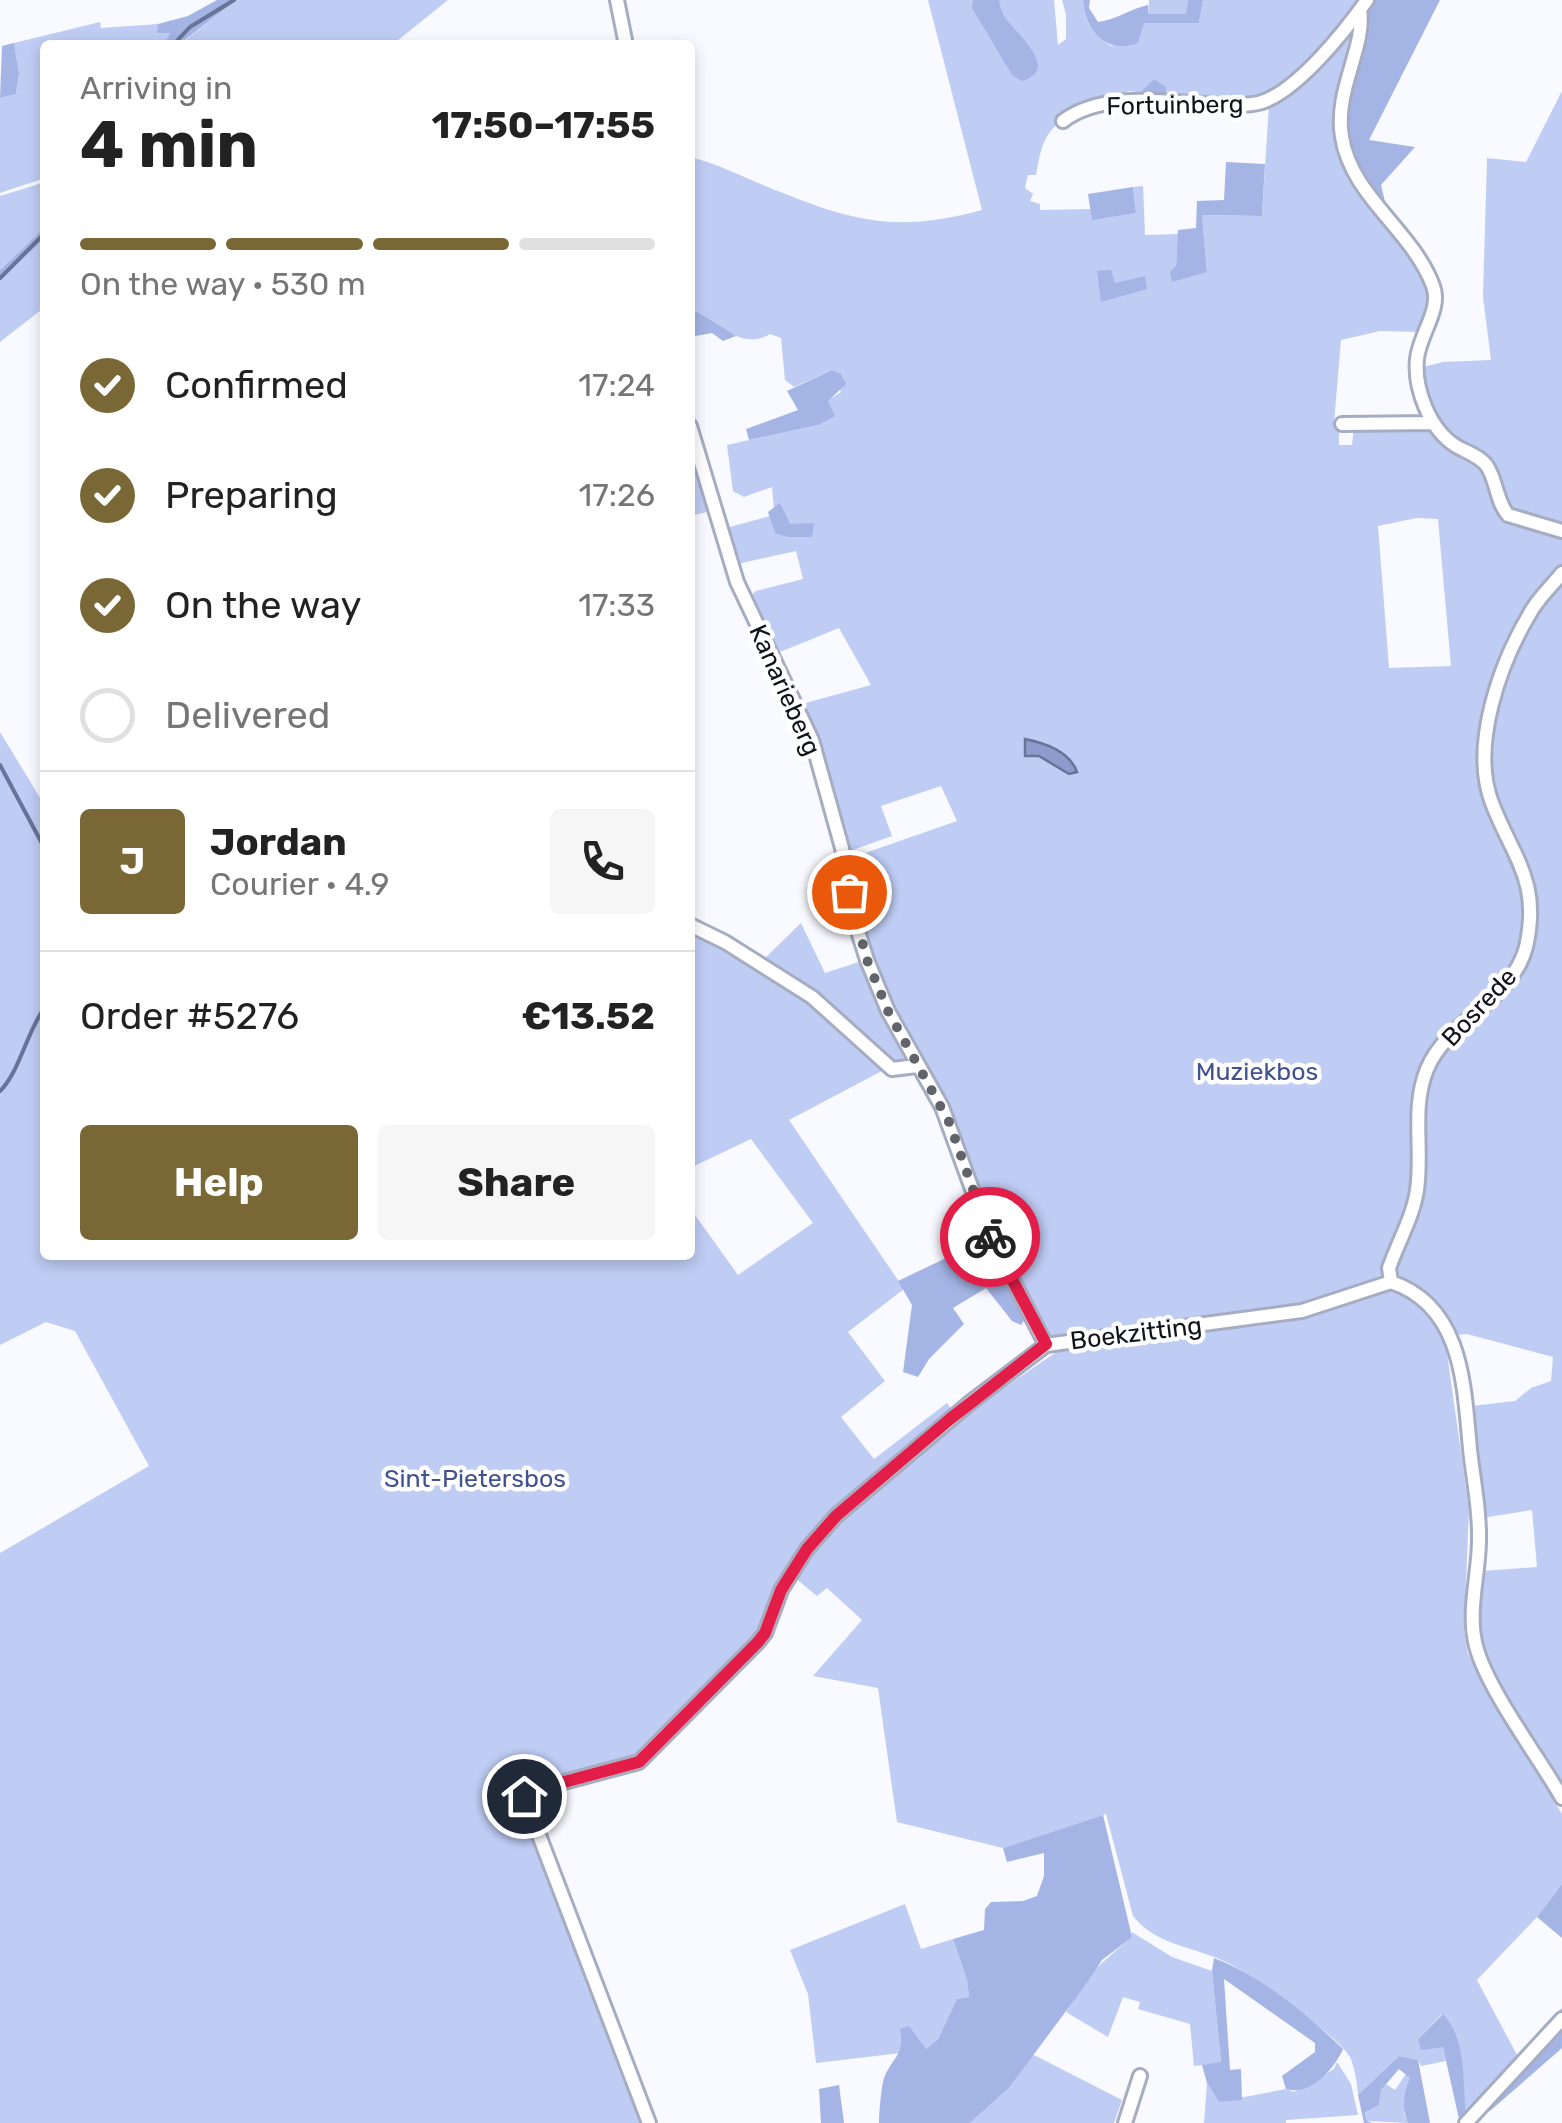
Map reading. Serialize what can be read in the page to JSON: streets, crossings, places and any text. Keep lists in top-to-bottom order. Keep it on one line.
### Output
{"streets":{"street":["Fortuinberg","Kanarieberg","Bosrede","Boekzitting"]},"crossings":[["Kanarieberg","Boekzitting"],["Bosrede","Boekzitting"]],"parks":["Muziekbos","Sint-Pietersbos"],"page":{"heading":["4 min","Arriving in","17:50–17:55"],"panel":["Jordan","Courier · 4.9","Order #5276","€13.52"],"bar":"On the way · 530 m","list":[["Confirmed","17:24"],["Preparing","17:26"],["On the way","17:33"],"Delivered"],"round":"J","buttons":["Help","Share"]}}
